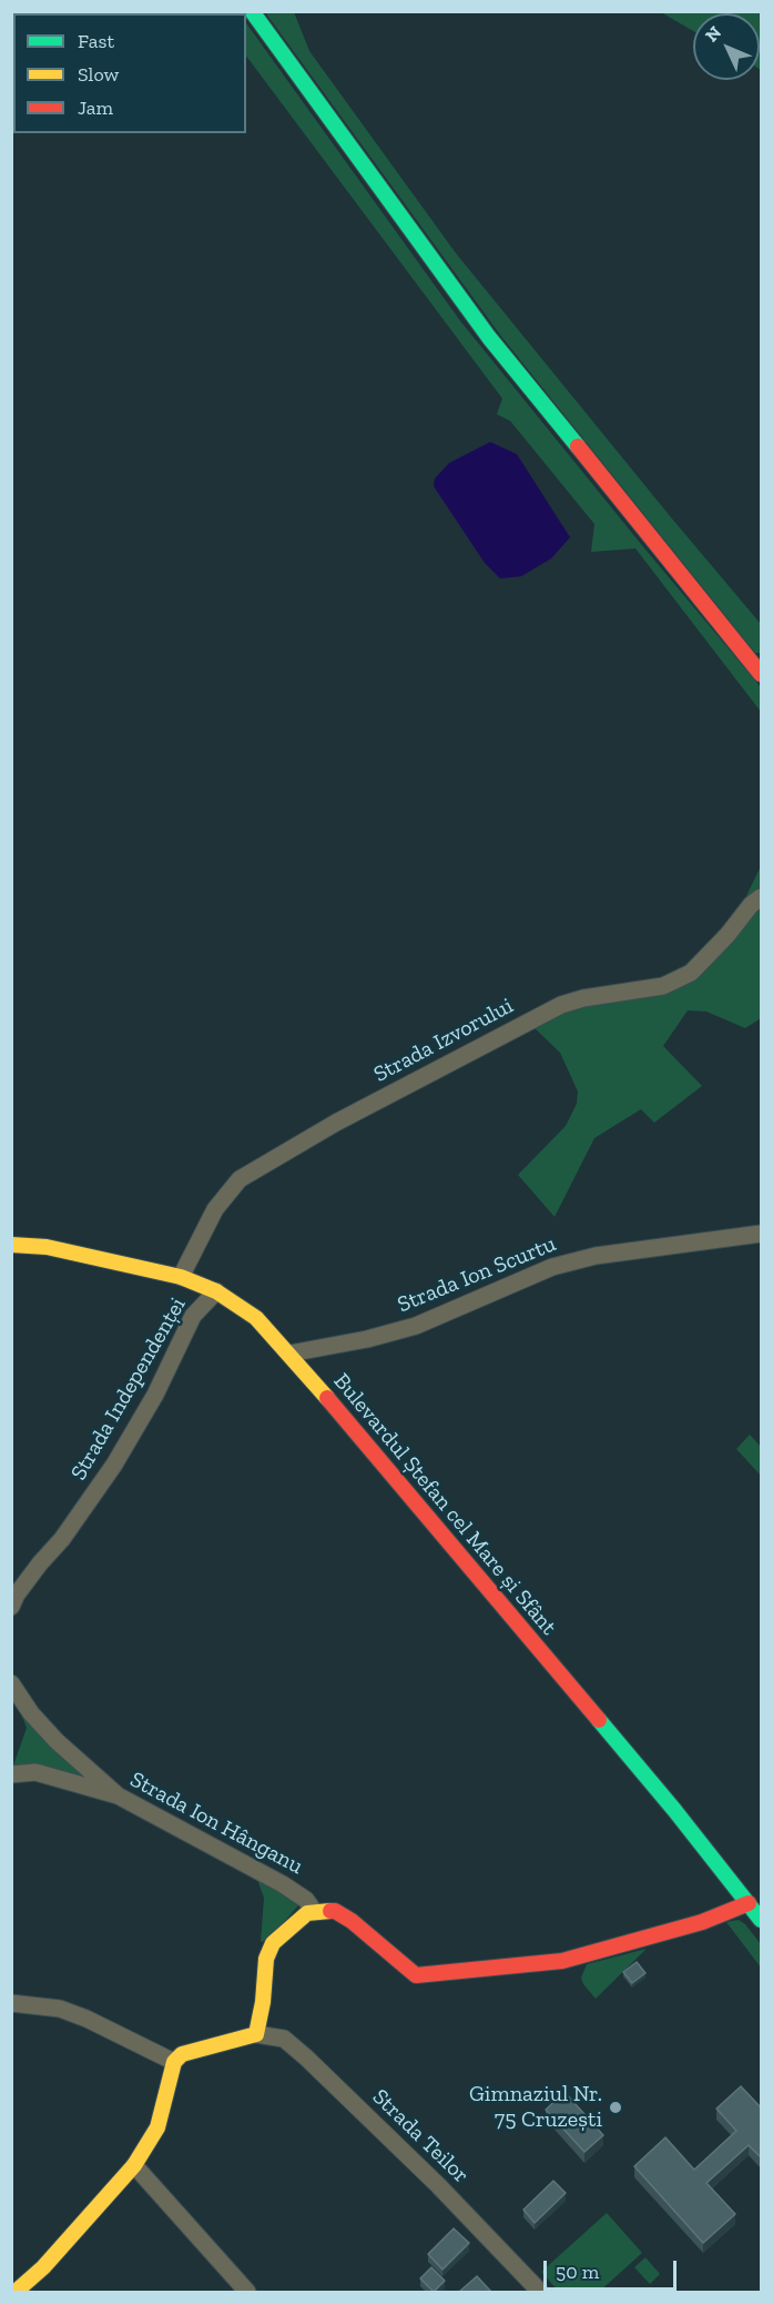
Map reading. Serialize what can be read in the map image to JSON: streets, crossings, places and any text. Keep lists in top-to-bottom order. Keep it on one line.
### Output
{"streets":{"street":["Strada Izvorului","Strada Ion Scurtu","Strada Independenței","Bulevardul Ștefan cel Mare și Sfânt","Strada Ion Hânganu","Strada Teilor"]},"crossings":[["Strada Izvorului","Bulevardul Ștefan cel Mare și Sfânt"],["Strada Ion Scurtu","Bulevardul Ștefan cel Mare și Sfânt"],["Strada Independenței","Bulevardul Ștefan cel Mare și Sfânt"]],"places":["Gimnaziul Nr. 75 Cruzești"],"legend":["Fast","Slow","Jam"],"scale_bar":"50 m","north":"top left"}
